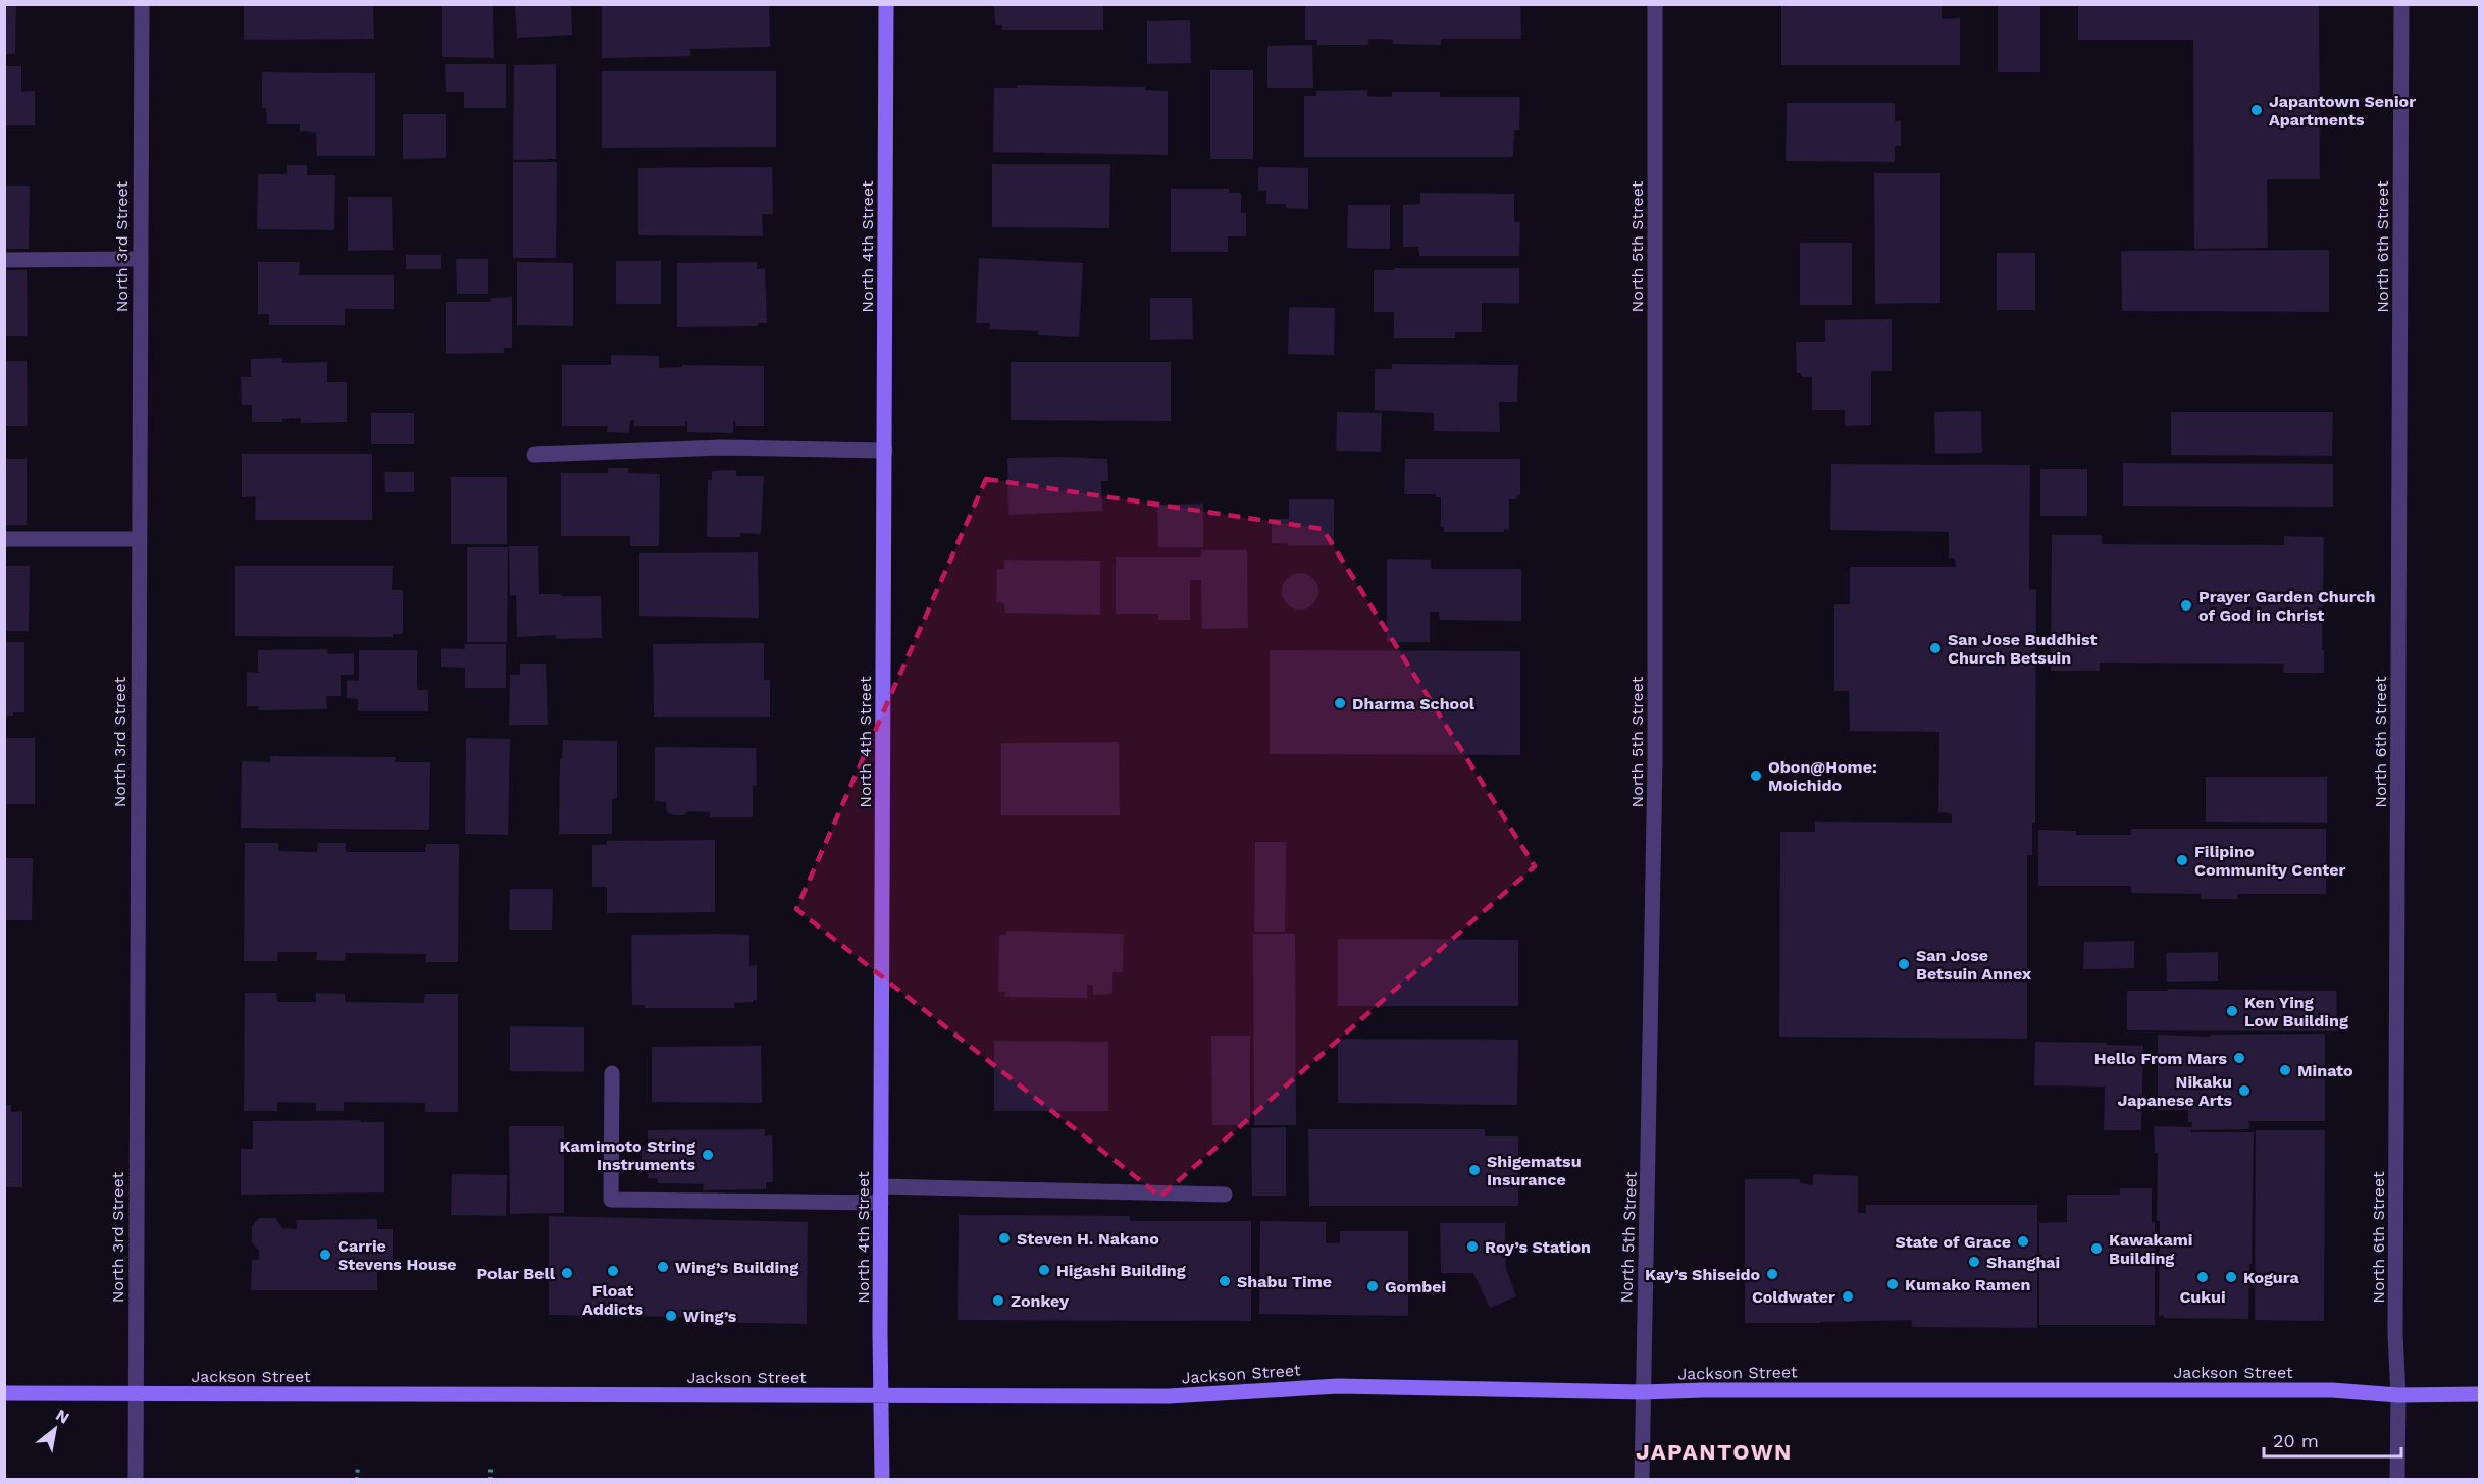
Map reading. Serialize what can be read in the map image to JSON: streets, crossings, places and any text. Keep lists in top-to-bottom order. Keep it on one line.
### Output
{"streets":{"street":["North 3rd Street","North 4th Street","North 5th Street","North 6th Street","Jackson Street"]},"crossings":[["North 3rd Street","Jackson Street"],["North 4th Street","Jackson Street"],["North 5th Street","Jackson Street"],["North 6th Street","Jackson Street"]],"districts":["JAPANTOWN"],"places":["Japantown Senior Apartments","Prayer Garden Church of God in Christ","San Jose Buddhist Church Betsuin","Dharma School","Obon@Home: Moichido","Filipino Community Center","San Jose Betsuin Annex","Ken Ying Low Building","Hello From Mars","Minato","Nikaku Japanese Arts","Kamimoto String Instruments","Shigematsu Insurance","Steven H. Nakano","State of Grace","Roy’s Station","Kawakami Building","Carrie Stevens House","Shanghai","Wing’s Building","Higashi Building","Float Addicts","Polar Bell","Kay’s Shiseido","Cukui","Kogura","Shabu Time","Kumako Ramen","Gombei","Coldwater","Zonkey","Wing’s"],"scale_bar":"20 m","north":"top right"}
